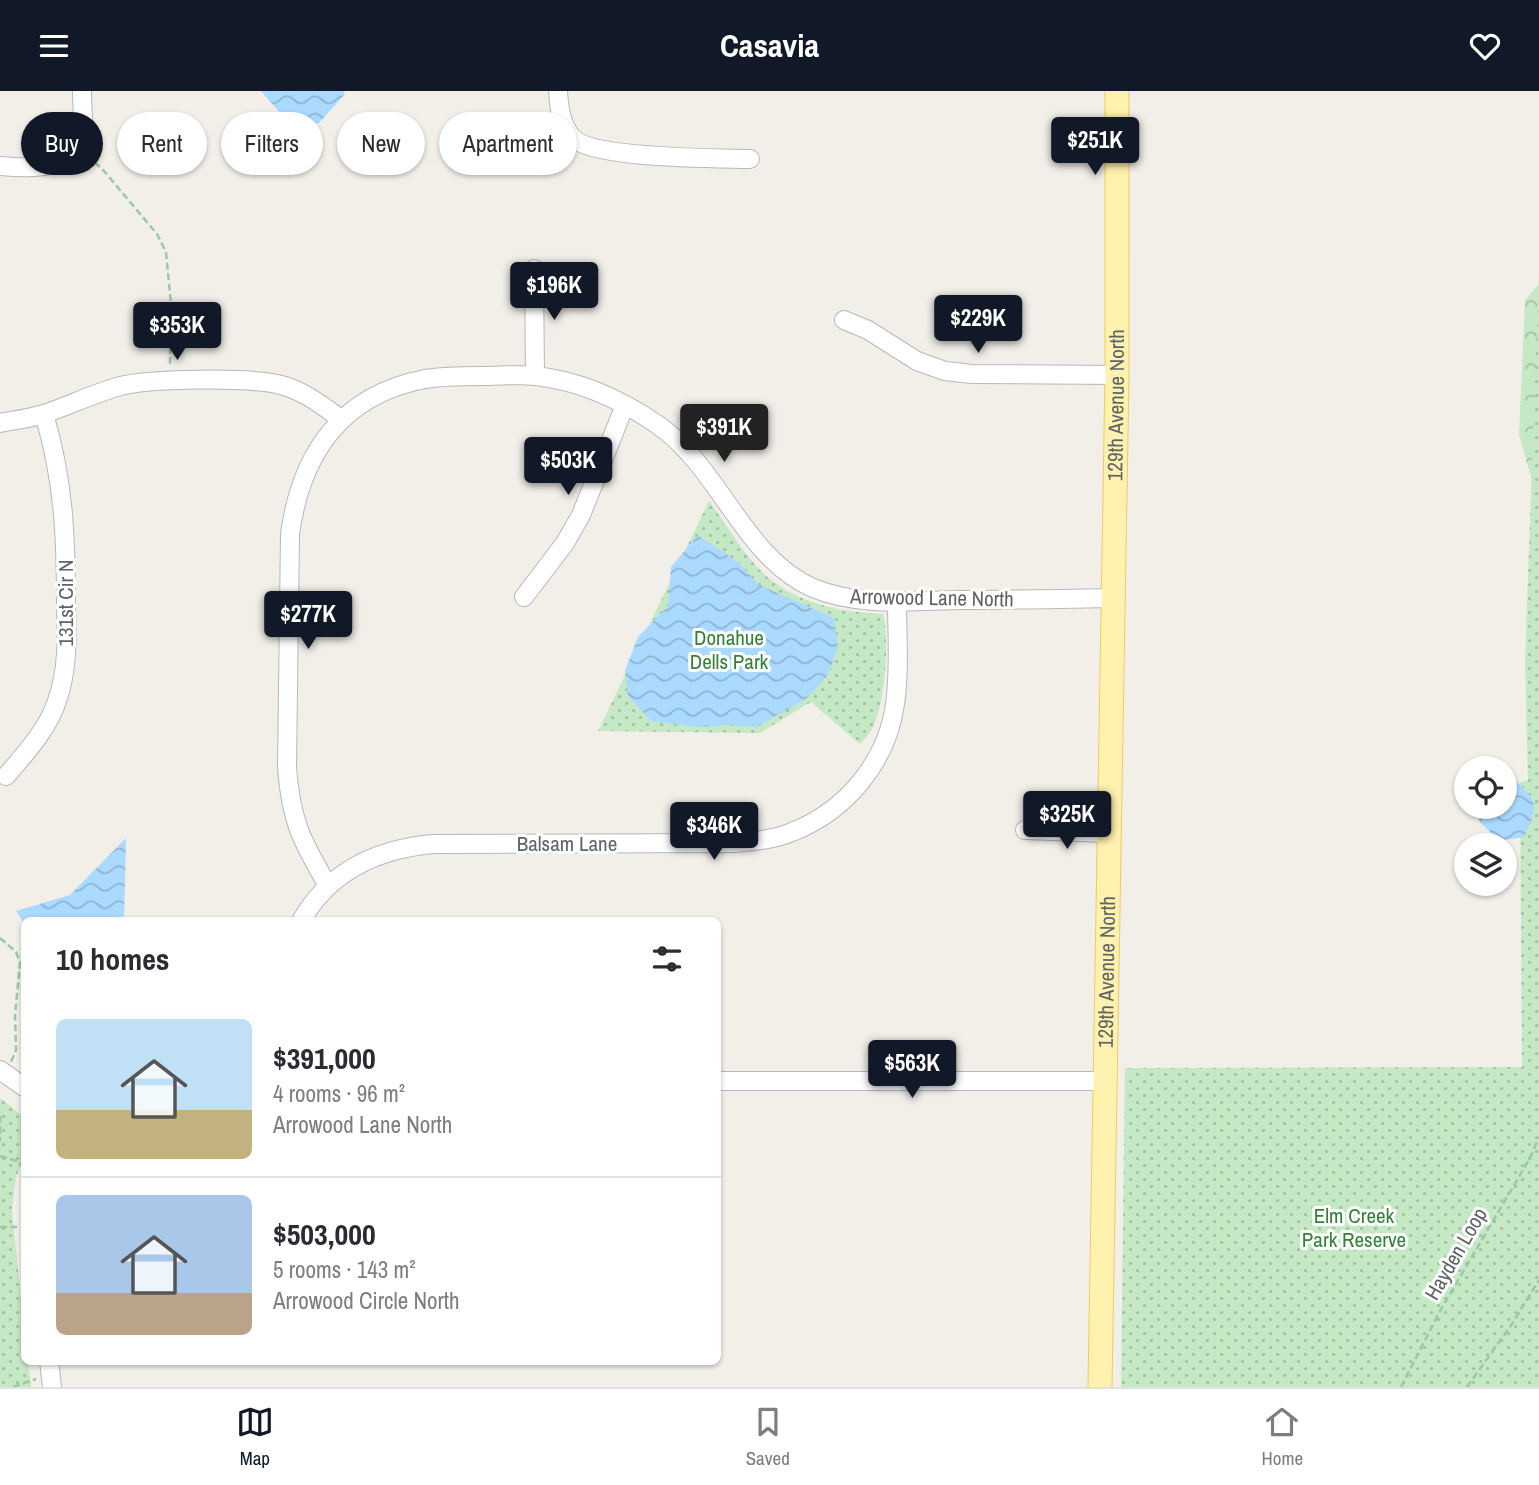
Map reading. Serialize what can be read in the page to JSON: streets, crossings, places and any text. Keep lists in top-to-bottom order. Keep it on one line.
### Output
{"streets":{"main road":["129th Avenue North"],"street":["Arrowood Lane North","131st Cir N","Balsam Lane"],"path":["Hayden Loop"]},"crossings":[["129th Avenue North","Arrowood Lane North"],["Arrowood Lane North","Balsam Lane"]],"parks":["Donahue Dells Park","Elm Creek Park Reserve"],"page":{"header":"Casavia","chip":["Buy","Rent","Filters","New","Apartment"],"price":["$251K","$196K","$229K","$353K","$391K","$503K","$277K","$325K","$346K","$563K"],"heading":"10 homes","list":[{"name":"$391,000","note":"4 rooms · 96 m² · Arrowood Lane North"},{"name":"$503,000","note":"5 rooms · 143 m² · Arrowood Circle North"}],"tabs":["Map","Saved","Home"]}}
